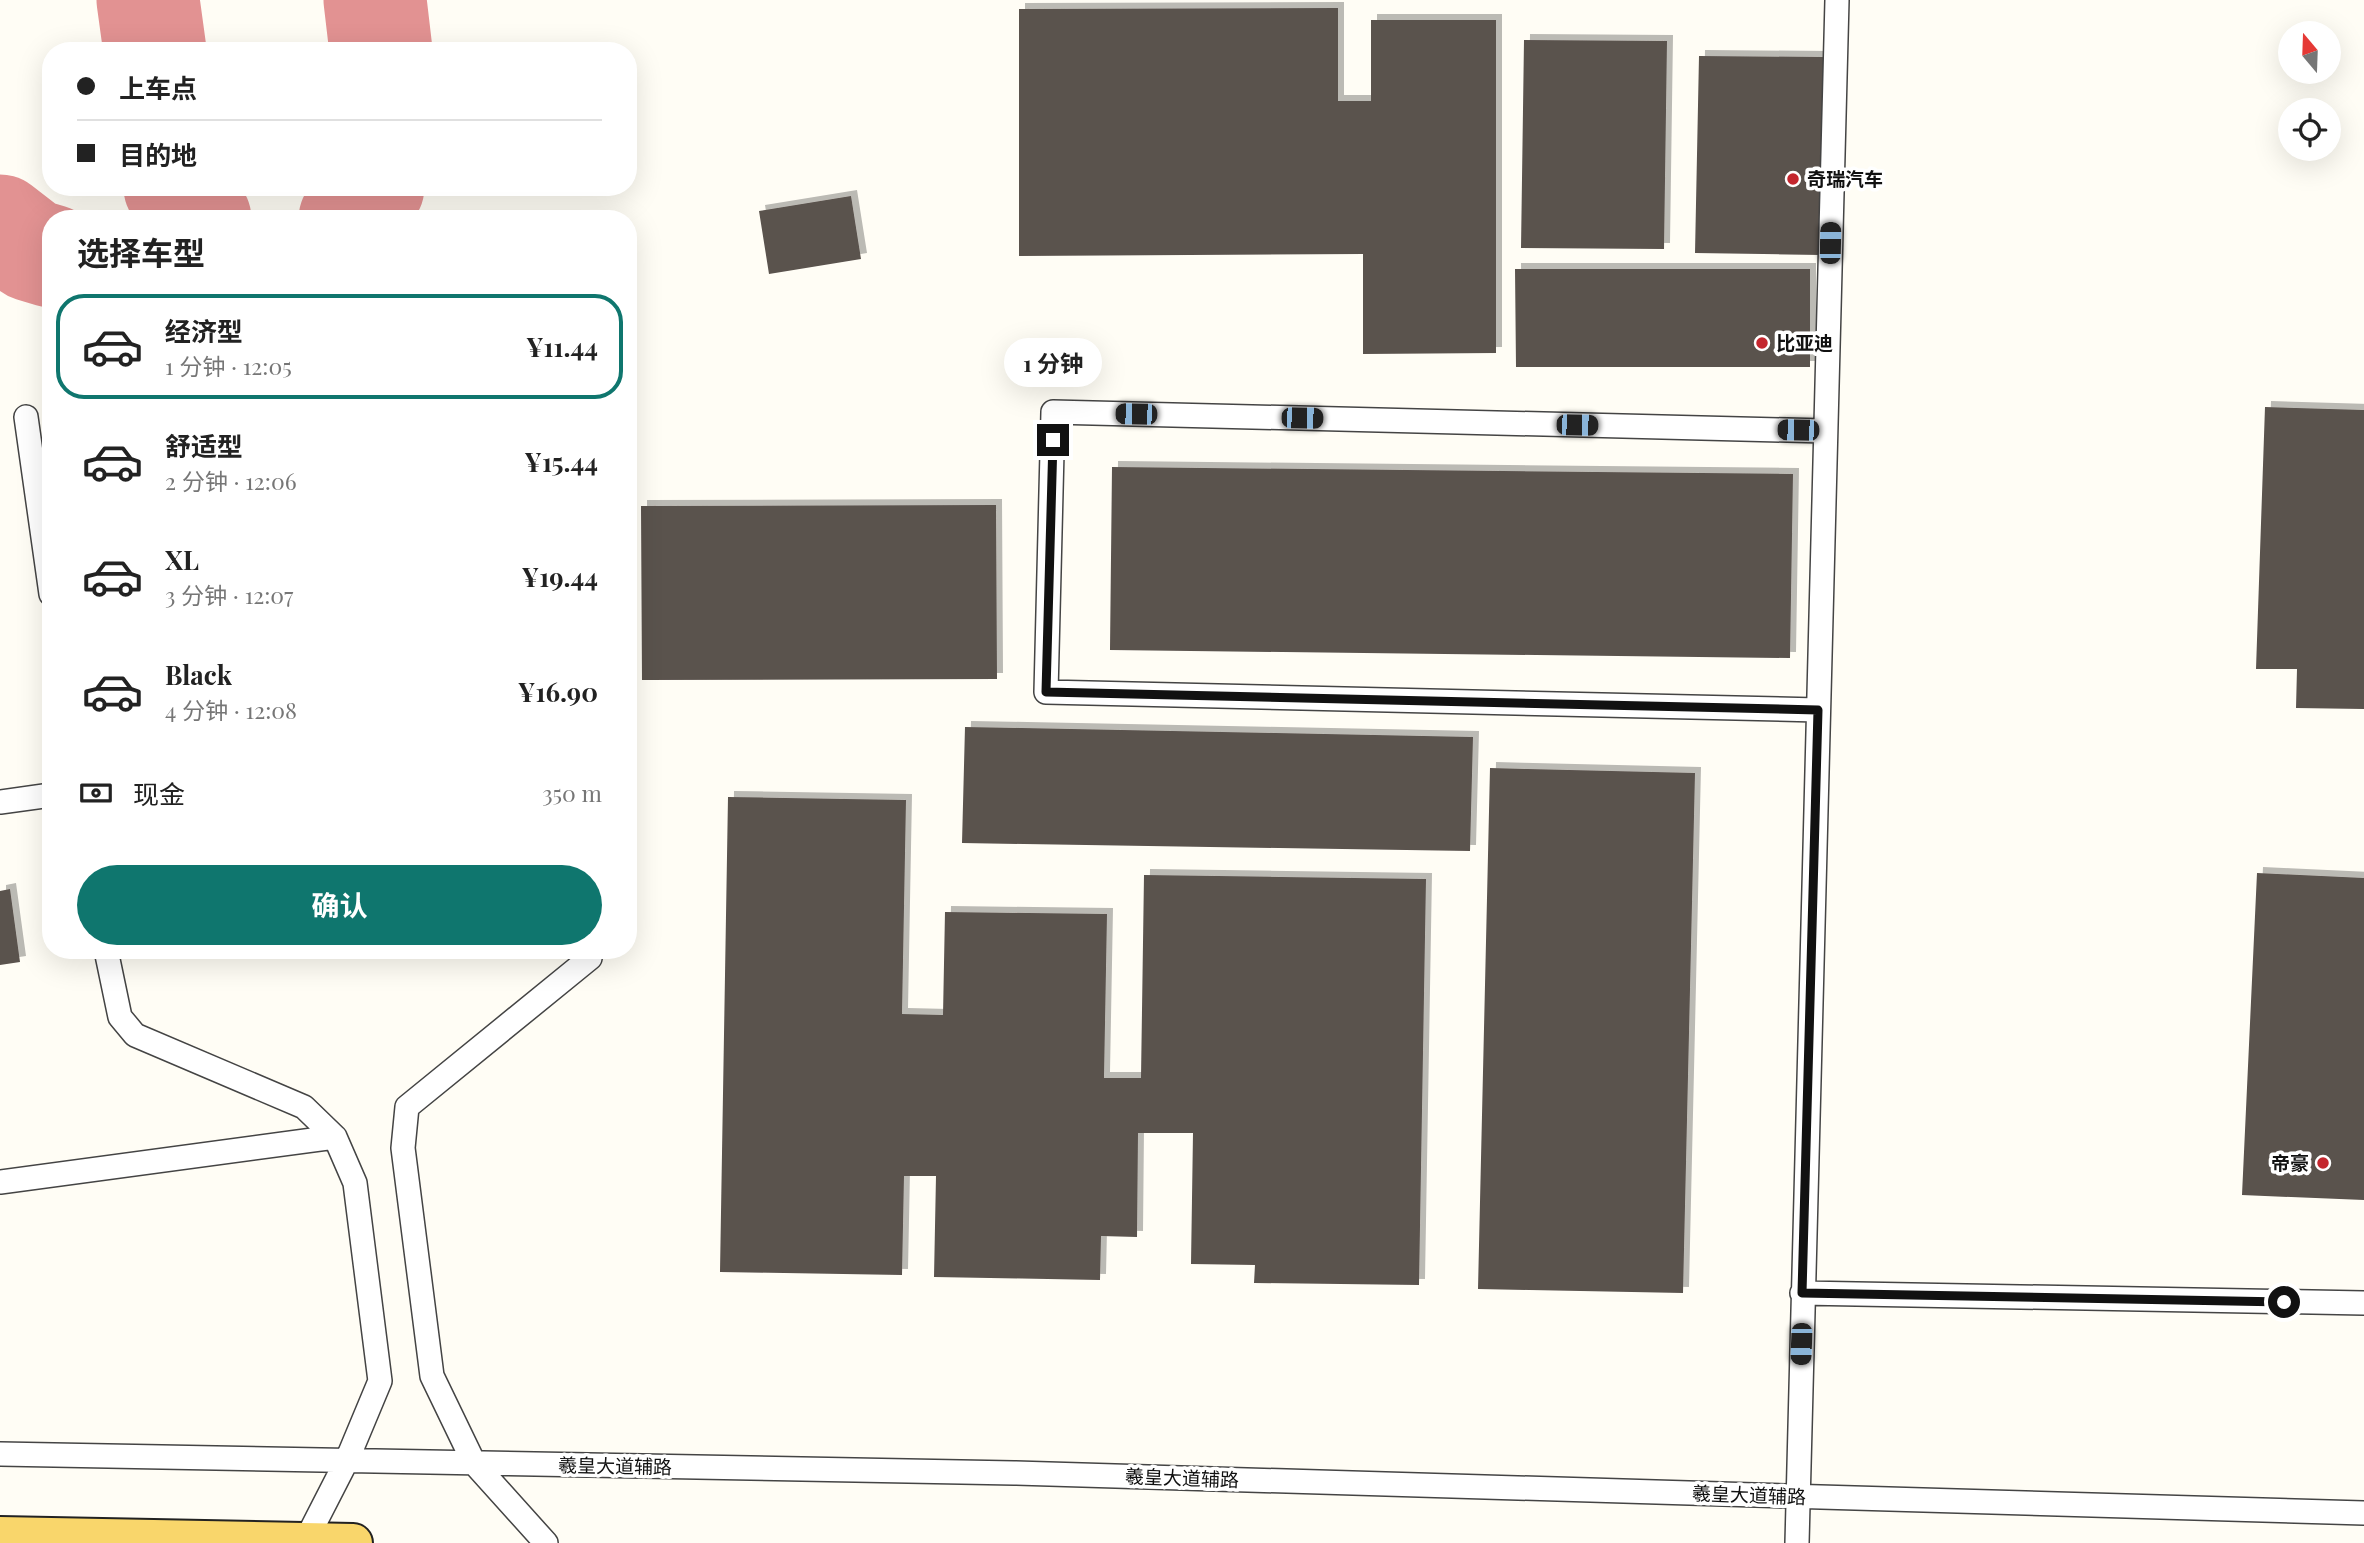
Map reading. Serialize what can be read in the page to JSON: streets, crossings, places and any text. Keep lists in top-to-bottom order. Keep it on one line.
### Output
{"streets":{"lane":["羲皇大道辅路"]},"places":["奇瑞汽车","比亚迪","帝豪"],"north":"top","page":{"banner":["上车点","目的地"],"heading":"选择车型","list":[{"name":"经济型","note":"1 分钟 · 12:05","value":"¥11.44"},{"name":"舒适型","note":"2 分钟 · 12:06","value":"¥15.44"},{"name":"XL","note":"3 分钟 · 12:07","value":"¥19.44"},{"name":"Black","note":"4 分钟 · 12:08","value":"¥16.90"}],"bubble":"1 分钟","pay":["现金","350 m"],"buttons":"确认"}}
